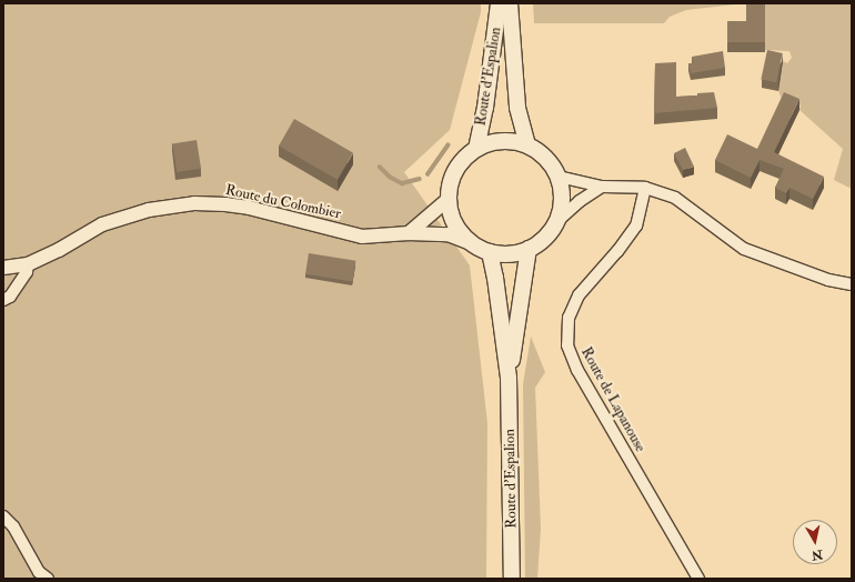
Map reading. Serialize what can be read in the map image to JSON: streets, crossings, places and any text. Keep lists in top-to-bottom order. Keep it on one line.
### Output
{"streets":{"main road":["Route d'Espalion"],"street":["Route du Colombier","Route de Lapanouse"]},"crossings":[["Route d'Espalion","Route du Colombier"]],"north":"bottom"}
